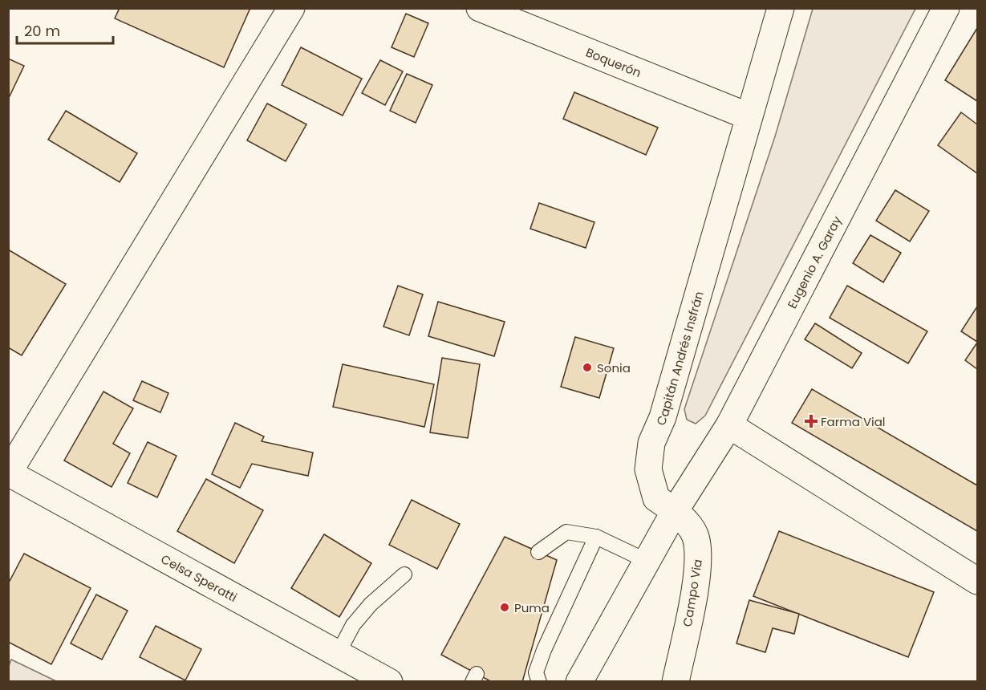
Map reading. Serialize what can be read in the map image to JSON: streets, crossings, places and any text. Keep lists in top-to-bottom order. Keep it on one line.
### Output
{"streets":{"street":["Boquerón","Eugenio A. Garay","Capitán Andrés Insfrán","Celsa Speratti","Campo Via"]},"crossings":[["Boquerón","Capitán Andrés Insfrán"],["Eugenio A. Garay","Capitán Andrés Insfrán"],["Eugenio A. Garay","Campo Via"],["Capitán Andrés Insfrán","Campo Via"]],"places":{"other":["Sonia","Puma"],"health":["Farma Vial"]},"scale_bar":"20 m"}
